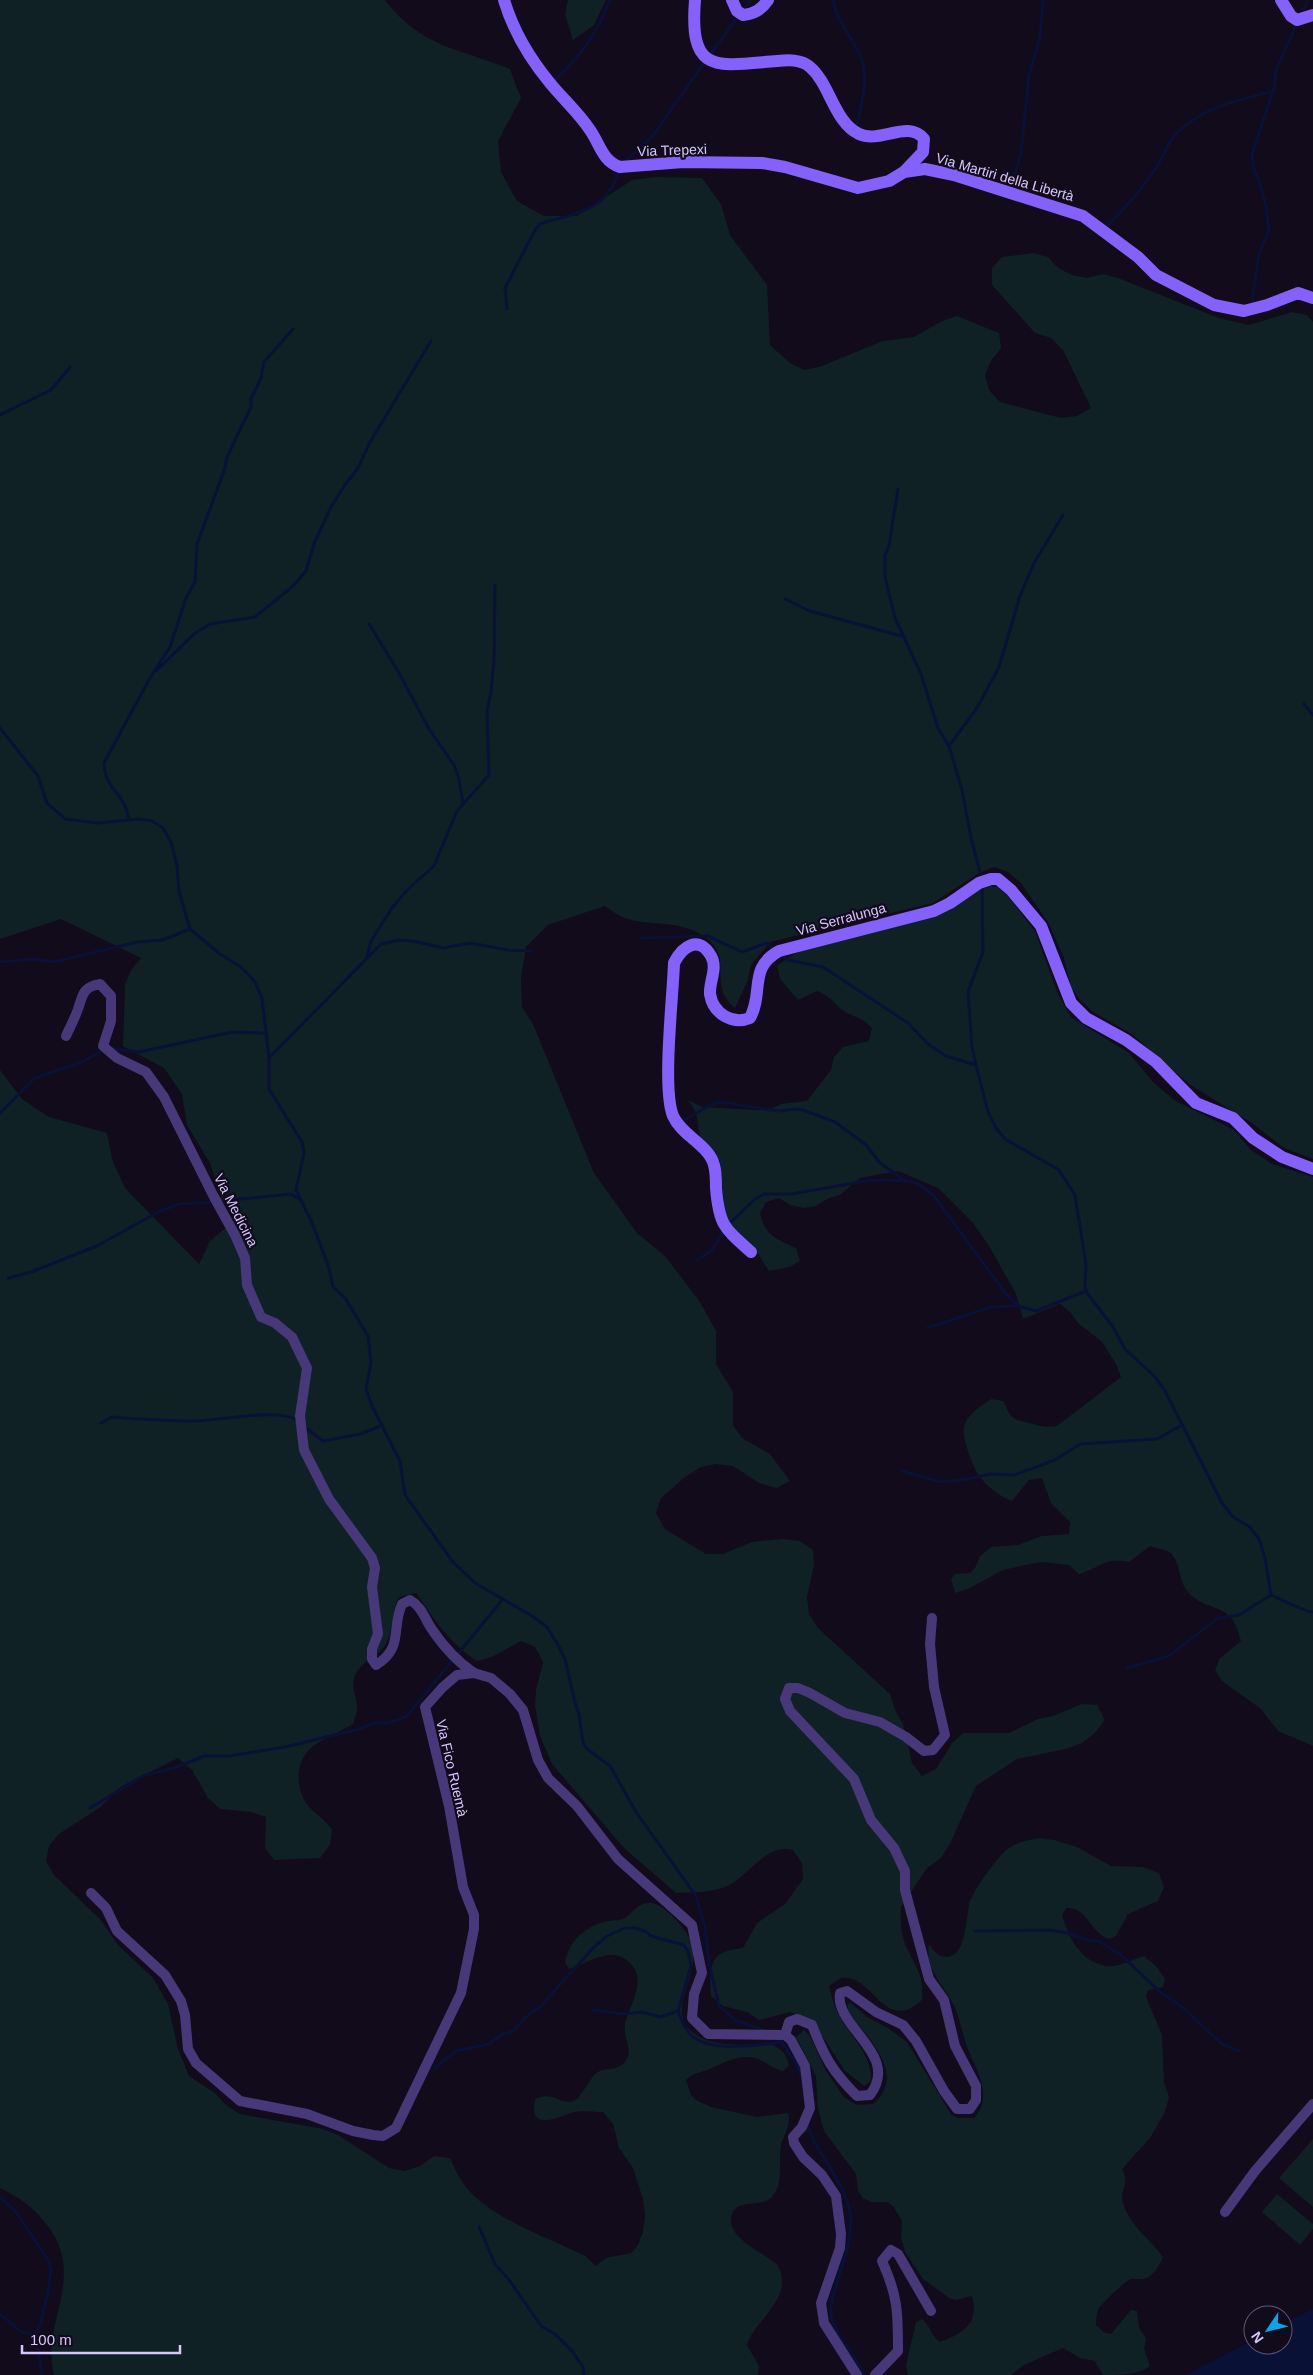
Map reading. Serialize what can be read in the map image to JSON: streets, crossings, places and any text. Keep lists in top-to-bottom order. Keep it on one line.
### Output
{"streets":{"street":["Via Trepexi","Via Martiri della Libertà","Via Serralunga","Via Medicina","Via Fico Ruemà"]},"crossings":[["Via Trepexi","Via Martiri della Libertà"],["Via Medicina","Via Fico Ruemà"]],"scale_bar":"100 m","north":"bottom left"}
